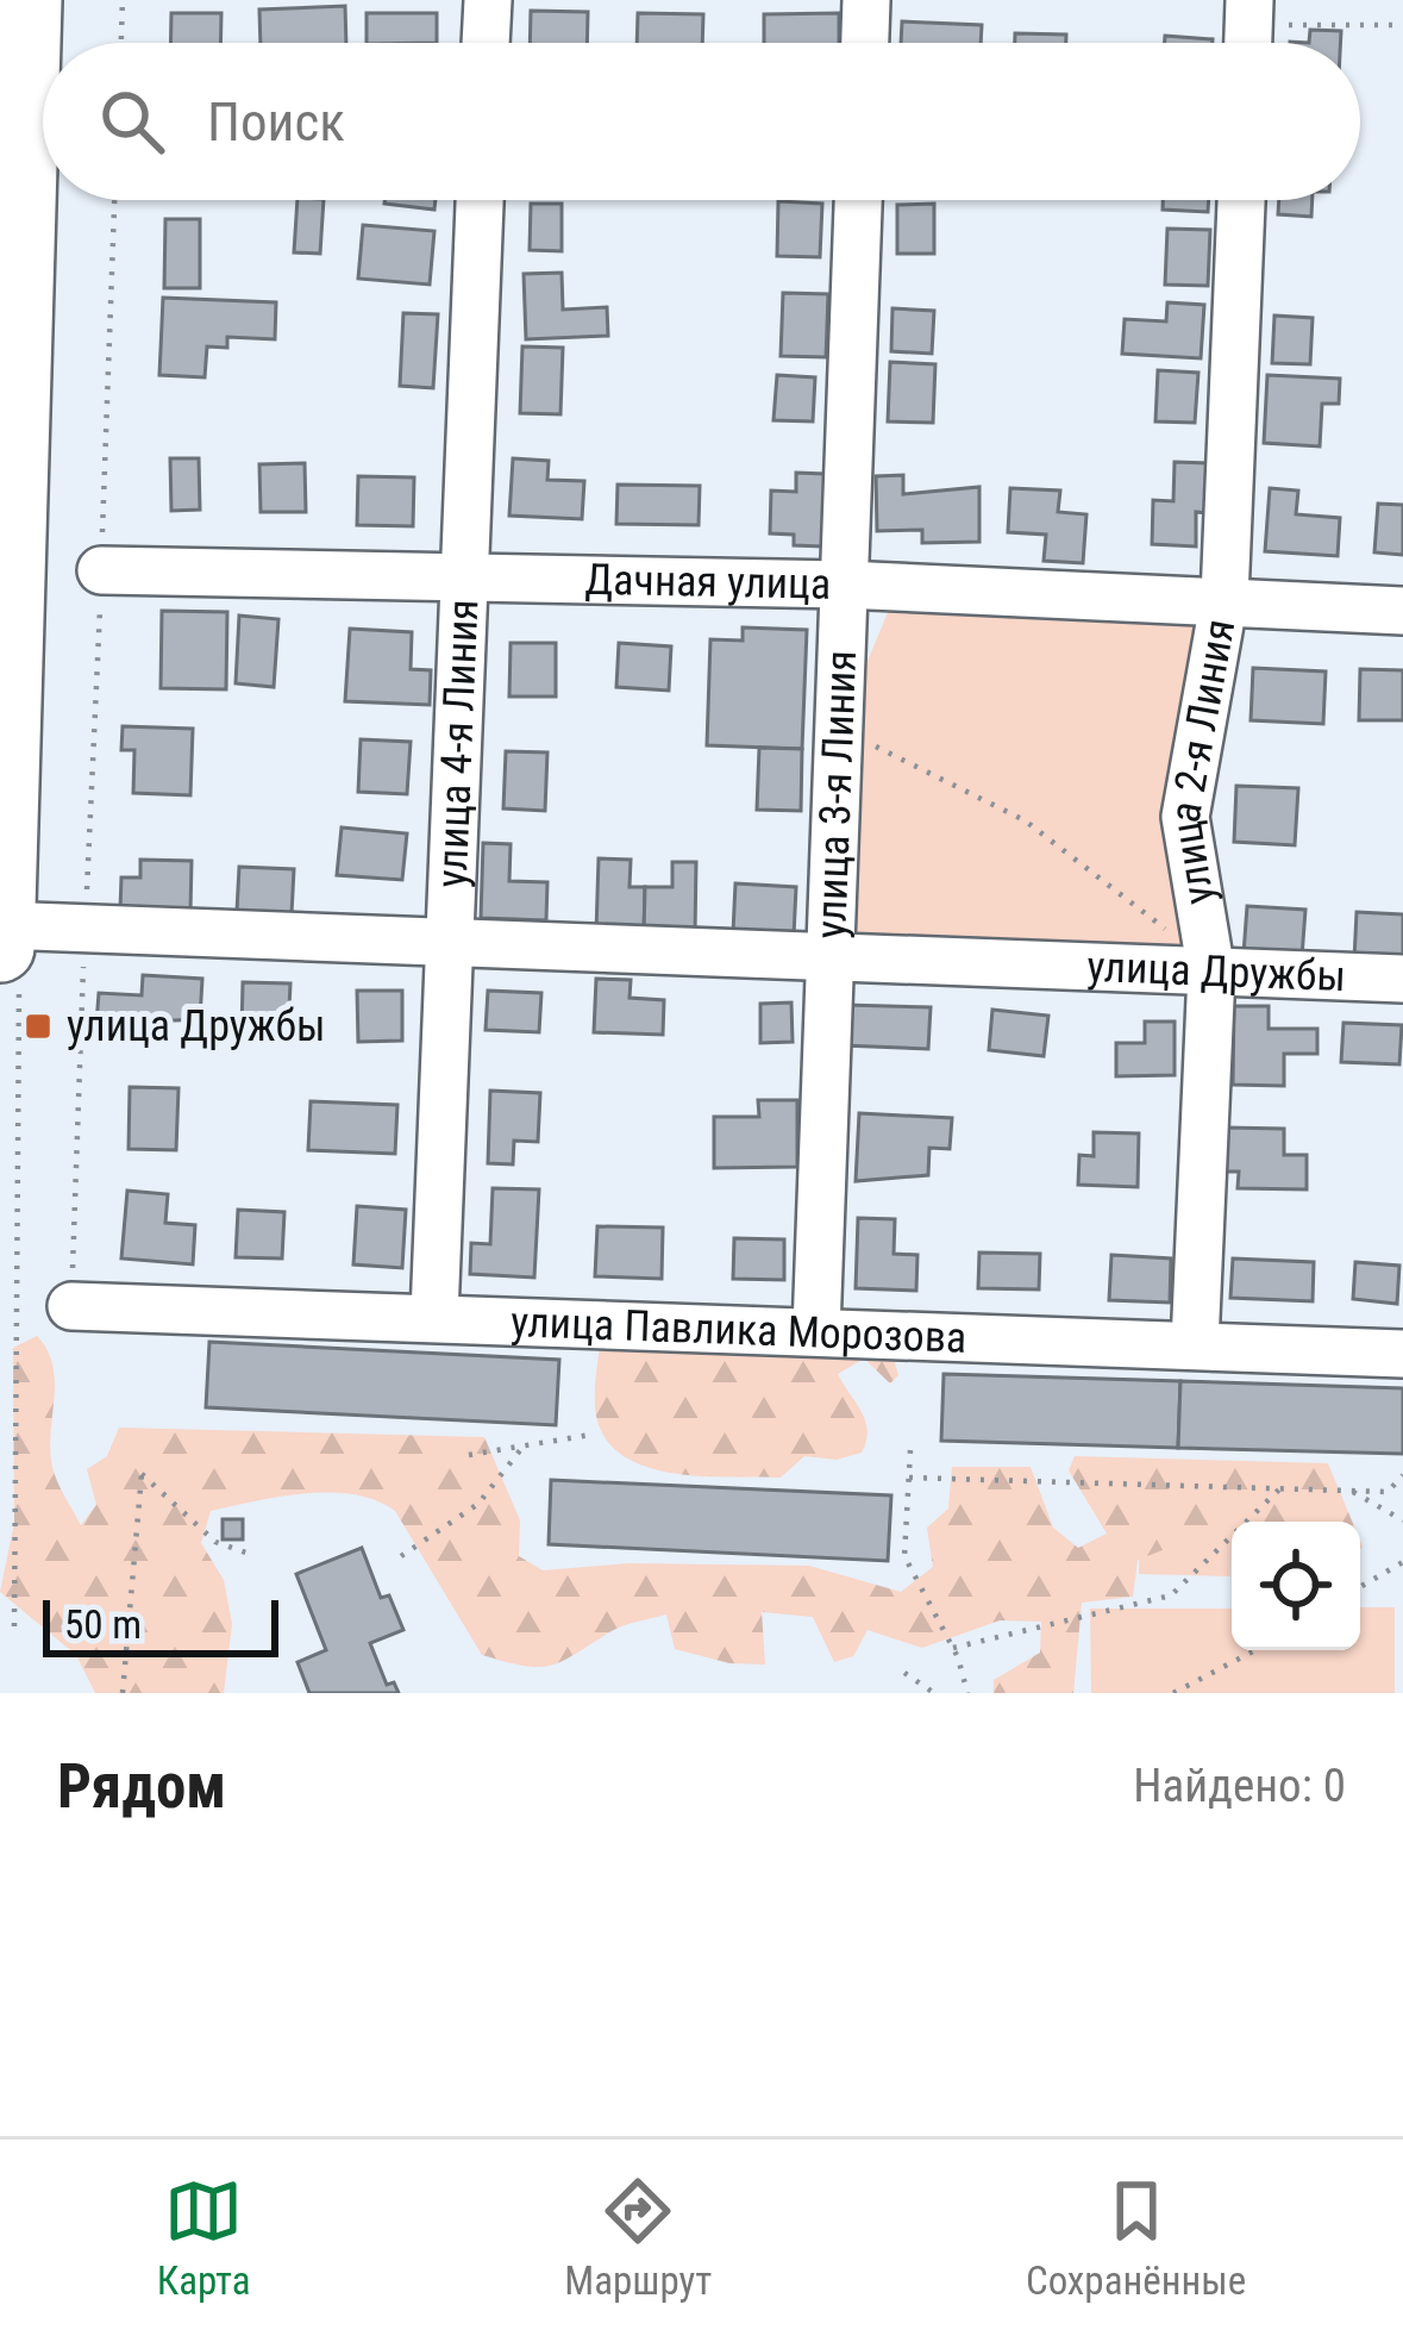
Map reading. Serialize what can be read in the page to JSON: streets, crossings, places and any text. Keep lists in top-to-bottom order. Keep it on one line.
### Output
{"streets":{"street":["Дачная улица","улица 4-я Линия","улица 2-я Линия","улица 3-я Линия","улица Дружбы","улица Павлика Морозова"]},"crossings":[["Дачная улица","улица 4-я Линия"],["Дачная улица","улица 2-я Линия"],["Дачная улица","улица 3-я Линия"],["улица 4-я Линия","улица Дружбы"],["улица 4-я Линия","улица Павлика Морозова"],["улица 2-я Линия","улица Дружбы"],["улица 2-я Линия","улица Павлика Морозова"],["улица 3-я Линия","улица Дружбы"],["улица 3-я Линия","улица Павлика Морозова"]],"places":{"transit":["улица Дружбы"]},"scale_bar":"50 m","page":{"search":"Поиск","scale":"50 m","heading":["Рядом","Найдено: 0"],"nav":["Карта","Маршрут","Сохранённые"]}}
